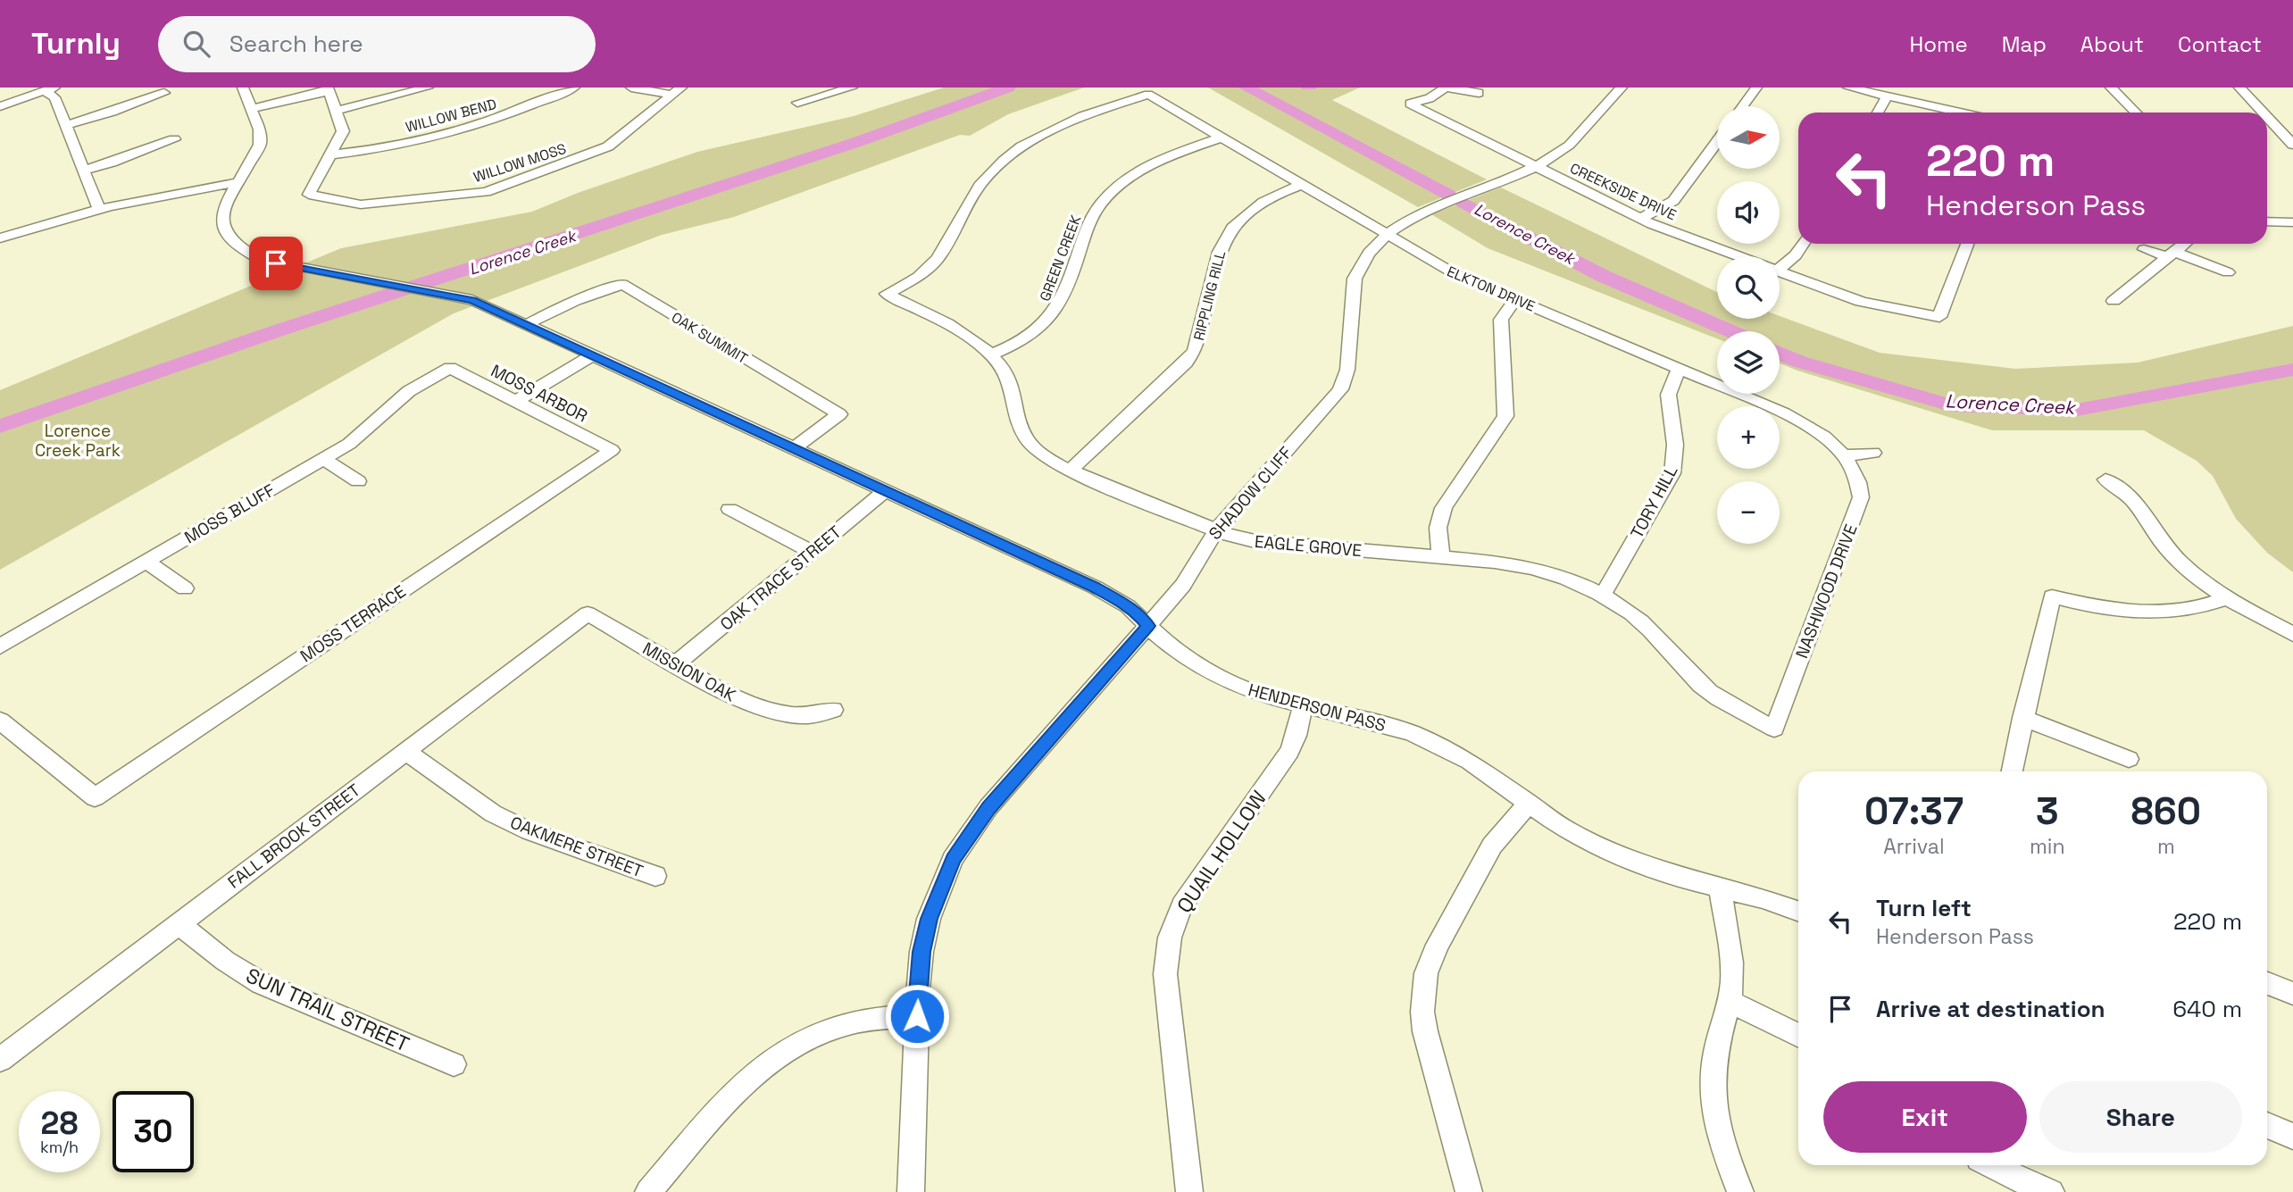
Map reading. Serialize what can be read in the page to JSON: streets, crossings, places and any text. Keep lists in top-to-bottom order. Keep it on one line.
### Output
{"streets":{"street":["WILLOW BEND","WILLOW MOSS","CREEKSIDE DRIVE","GREEN CREEK","ELKTON DRIVE","RIPPLING RILL","OAK SUMMIT","MOSS ARBOR","SHADOW CLIFF","TORY HILL","MOSS BLUFF","EAGLE GROVE","OAK TRACE STREET","NASHWOOD DRIVE","MOSS TERRACE","MISSION OAK","HENDERSON PASS","FALL BROOK STREET","OAKMERE STREET","QUAIL HOLLOW","SUN TRAIL STREET"]},"crossings":[["WILLOW BEND","WILLOW MOSS"],["CREEKSIDE DRIVE","SHADOW CLIFF"],["GREEN CREEK","ELKTON DRIVE"],["GREEN CREEK","EAGLE GROVE"],["ELKTON DRIVE","RIPPLING RILL"],["ELKTON DRIVE","SHADOW CLIFF"],["ELKTON DRIVE","TORY HILL"],["ELKTON DRIVE","EAGLE GROVE"],["ELKTON DRIVE","NASHWOOD DRIVE"],["RIPPLING RILL","EAGLE GROVE"],["OAK SUMMIT","HENDERSON PASS"],["MOSS ARBOR","MOSS BLUFF"],["MOSS ARBOR","MOSS TERRACE"],["SHADOW CLIFF","EAGLE GROVE"],["SHADOW CLIFF","HENDERSON PASS"],["TORY HILL","EAGLE GROVE"],["EAGLE GROVE","NASHWOOD DRIVE"],["OAK TRACE STREET","MISSION OAK"],["OAK TRACE STREET","HENDERSON PASS"],["MISSION OAK","FALL BROOK STREET"],["HENDERSON PASS","QUAIL HOLLOW"],["FALL BROOK STREET","OAKMERE STREET"],["FALL BROOK STREET","SUN TRAIL STREET"]],"water":["Lorence Creek"],"parks":["Lorence Creek Park"],"north":"right","page":{"header":"Turnly","search":"Search here","nav":["Home","Map","About","Contact"],"map_buttons":["+","−"],"turn":["220 m","Henderson Pass"],"eta":["07:37","Arrival","3","min","860","m"],"list":[{"name":"Turn left","note":"Henderson Pass","value":"220 m"},{"name":"Arrive at destination","value":"640 m"}],"buttons":["Exit","Share"],"speed":"28 km/h","limit":"30"}}
